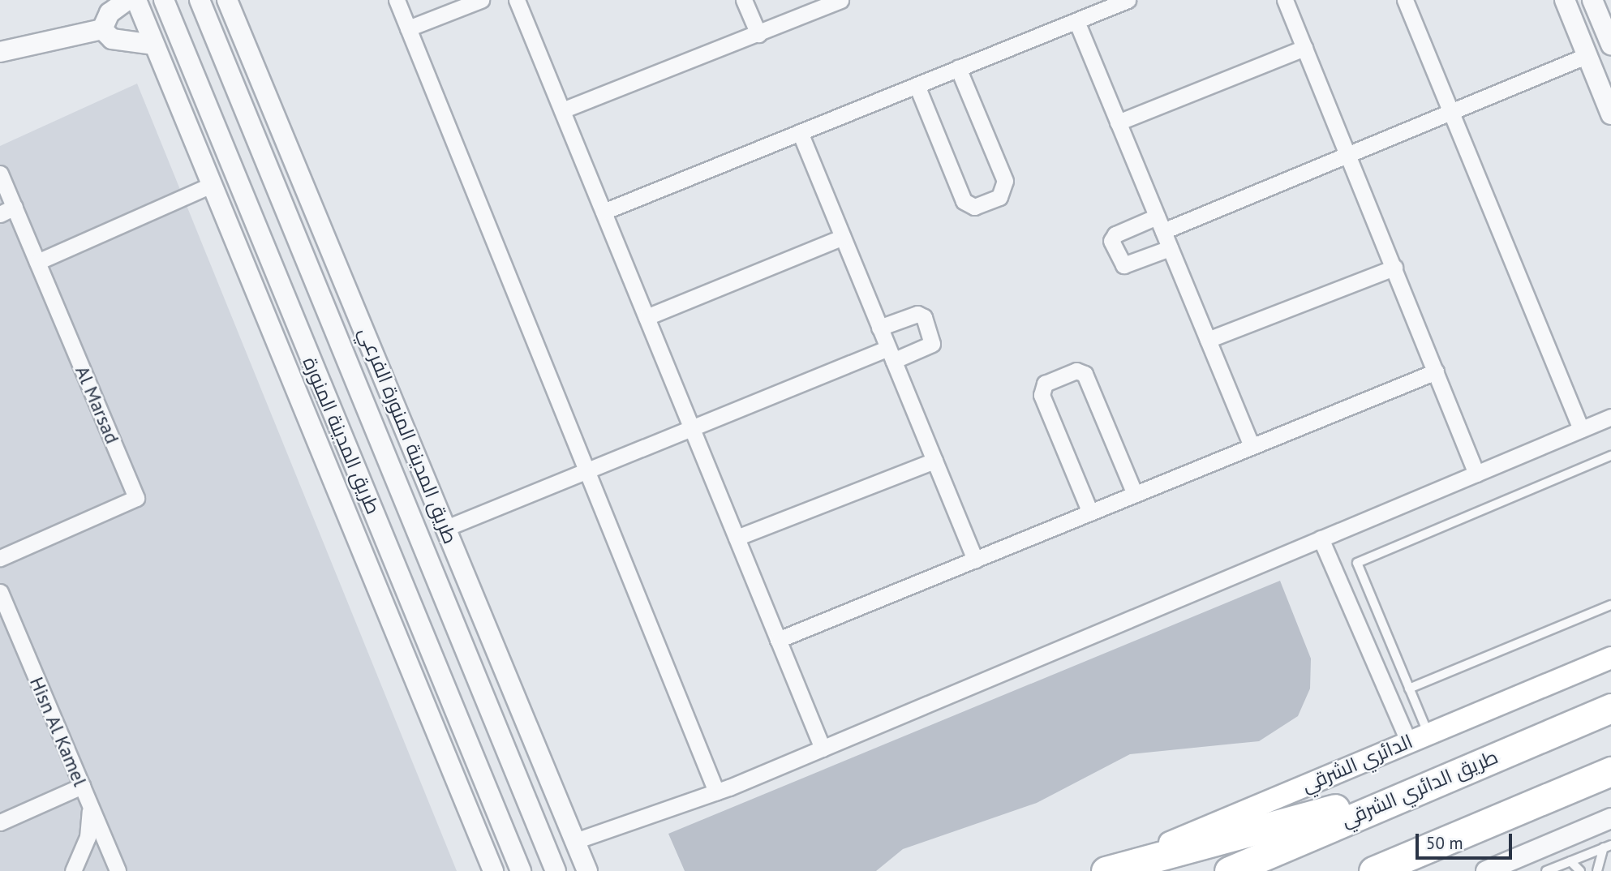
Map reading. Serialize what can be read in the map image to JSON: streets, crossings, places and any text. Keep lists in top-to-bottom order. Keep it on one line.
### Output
{"streets":{"highway":["طريق الدائري الشرقي"],"main road":["الدائري الشرقي"],"street":["Al Marsad","طريق المدينة المنورة","طريق المدينة المنورة الفرعي","Hisn Al Kamel"]},"scale_bar":"50 m"}
